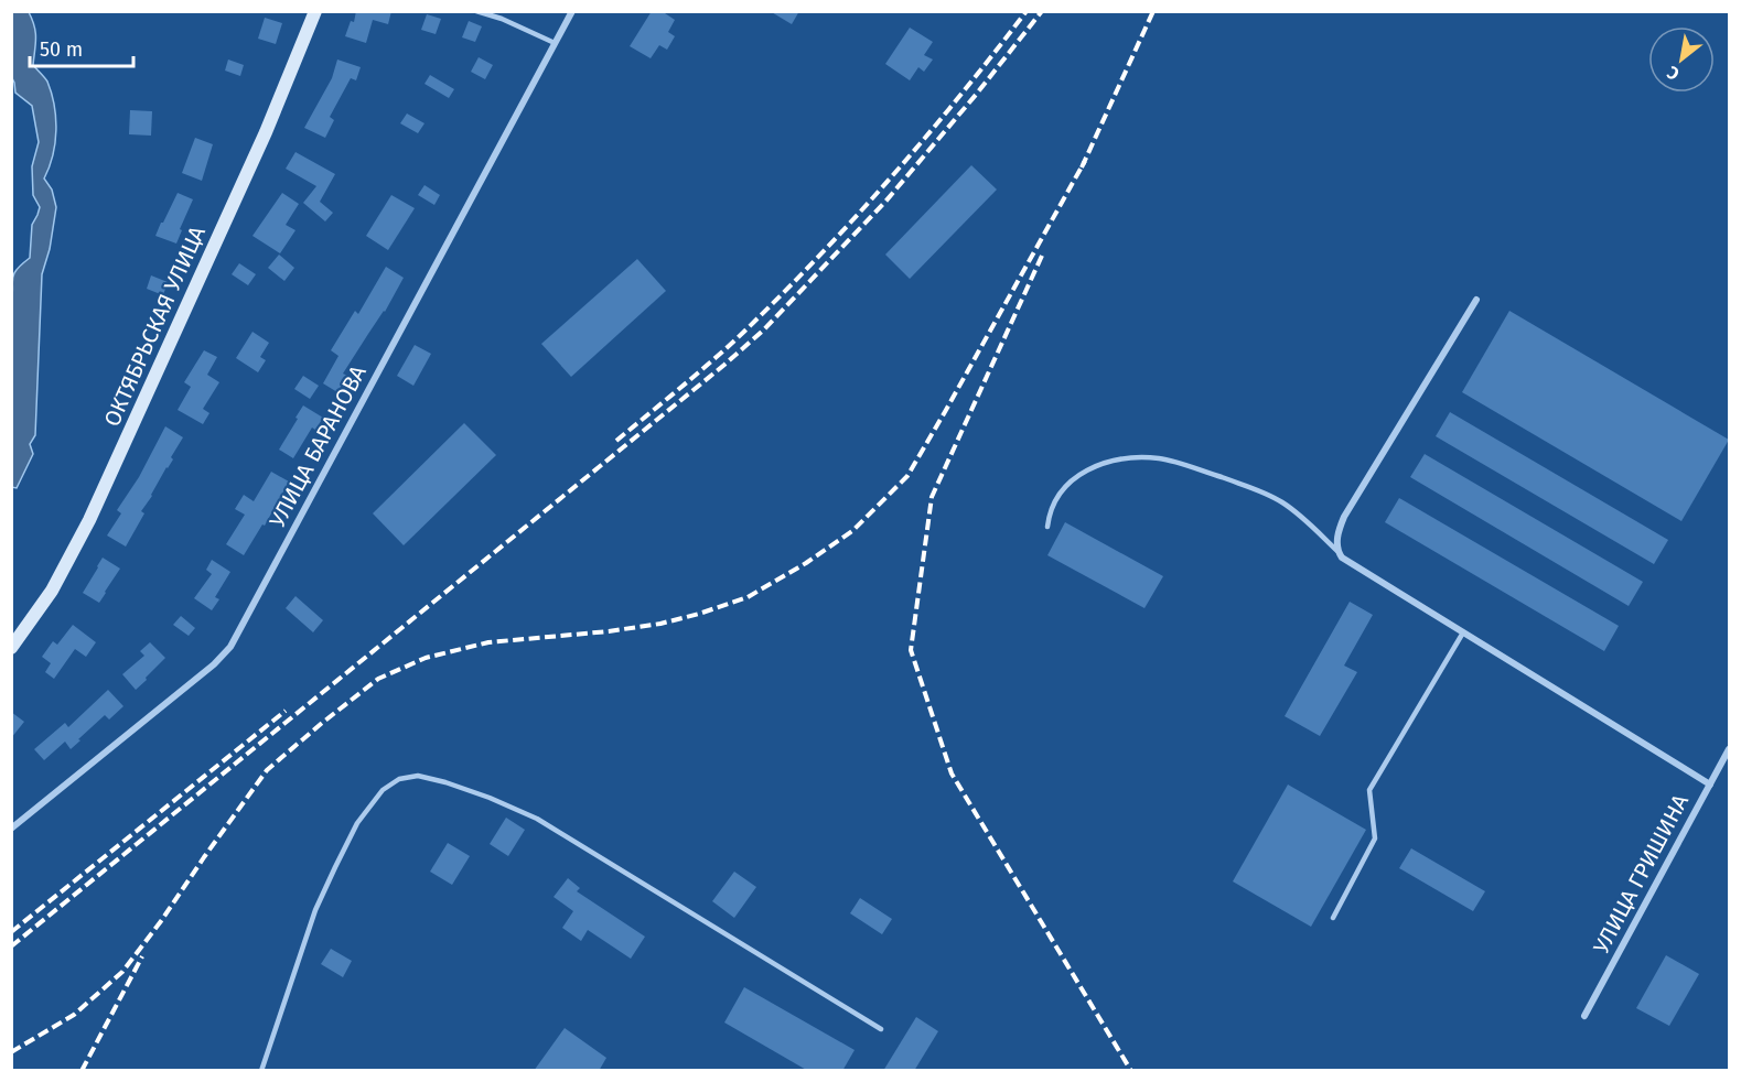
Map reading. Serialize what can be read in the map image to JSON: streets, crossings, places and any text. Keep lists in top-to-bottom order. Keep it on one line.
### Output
{"streets":{"street":["ОКТЯБРЬСКАЯ УЛИЦА","УЛИЦА БАРАНОВА","УЛИЦА ГРИШИНА"]},"scale_bar":"50 m","north":"bottom left"}
